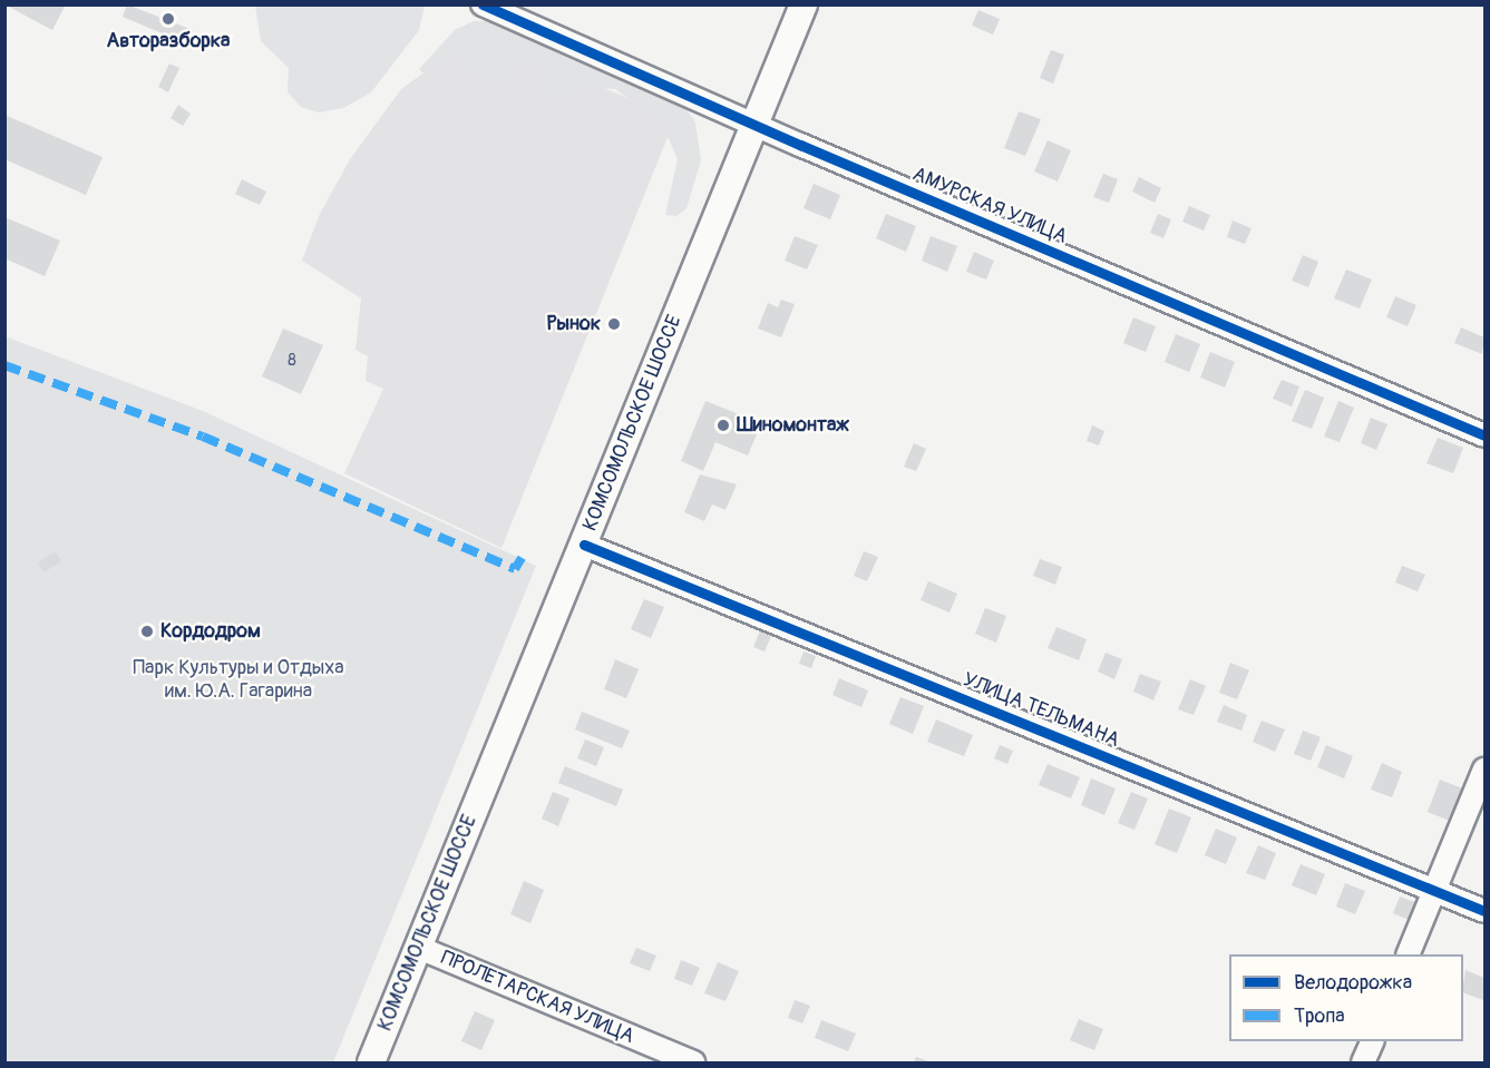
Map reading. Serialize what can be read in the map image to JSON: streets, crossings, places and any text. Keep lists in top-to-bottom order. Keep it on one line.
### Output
{"streets":{"main road":["КОМСОМОЛЬСКОЕ ШОССЕ"],"street":["АМУРСКАЯ УЛИЦА","УЛИЦА ТЕЛЬМАНА","ПРОЛЕТАРСКАЯ УЛИЦА"]},"crossings":[["АМУРСКАЯ УЛИЦА","КОМСОМОЛЬСКОЕ ШОССЕ"],["КОМСОМОЛЬСКОЕ ШОССЕ","УЛИЦА ТЕЛЬМАНА"],["КОМСОМОЛЬСКОЕ ШОССЕ","ПРОЛЕТАРСКАЯ УЛИЦА"]],"parks":["Парк Культуры и Отдыха им. Ю.А. Гагарина"],"places":["Авторазборка","Рынок","Шиномонтаж","Кордодром"],"house_numbers":["8"],"legend":["Велодорожка","Тропа"]}
